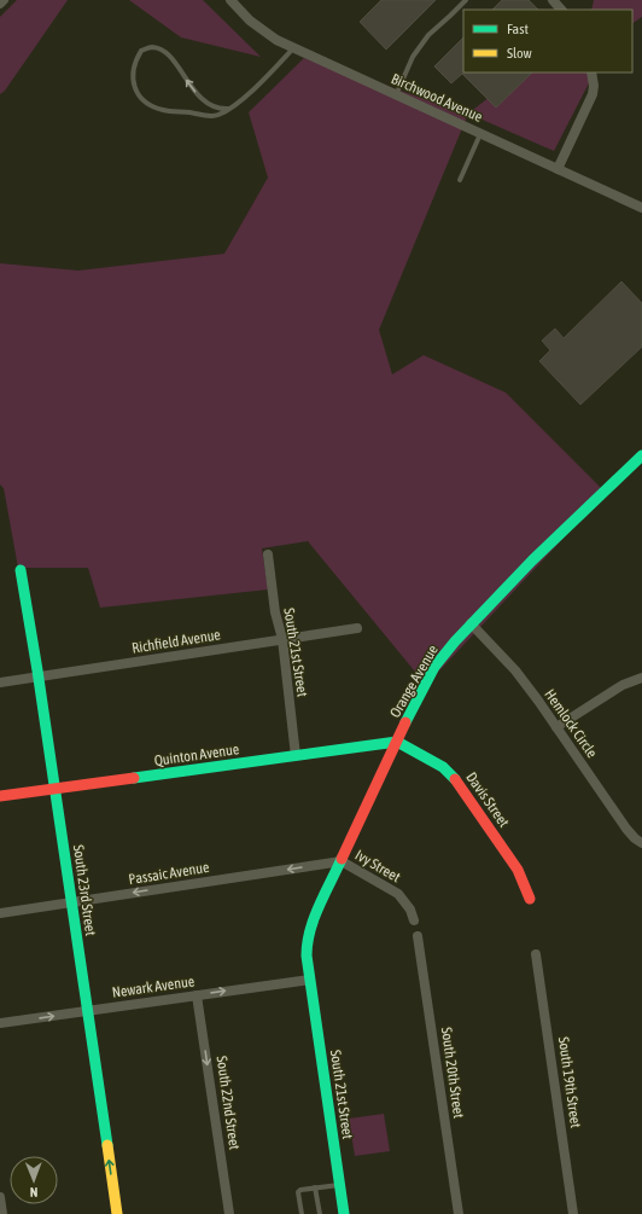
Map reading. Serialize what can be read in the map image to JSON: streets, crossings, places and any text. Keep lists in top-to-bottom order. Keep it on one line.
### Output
{"streets":{"street":["Birchwood Avenue","Richfield Avenue","South 21st Street","Orange Avenue","Hemlock Circle","Quinton Avenue","Davis Street","Ivy Street","Passaic Avenue","South 23rd Street","Newark Avenue","South 20th Street","South 19th Street","South 22nd Street"]},"crossings":[["Richfield Avenue","South 21st Street"],["Richfield Avenue","South 23rd Street"],["South 21st Street","Orange Avenue"],["South 21st Street","Quinton Avenue"],["South 21st Street","Newark Avenue"],["Orange Avenue","Hemlock Circle"],["Orange Avenue","Quinton Avenue"],["Orange Avenue","Davis Street"],["Orange Avenue","Ivy Street"],["Orange Avenue","Passaic Avenue"],["Orange Avenue","Newark Avenue"],["Quinton Avenue","Davis Street"],["Quinton Avenue","South 23rd Street"],["Ivy Street","Passaic Avenue"],["Passaic Avenue","South 23rd Street"],["South 23rd Street","Newark Avenue"],["Newark Avenue","South 22nd Street"]],"one_way":["Passaic Avenue","Newark Avenue","South 22nd Street"],"legend":["Fast","Slow"],"north":"bottom"}
